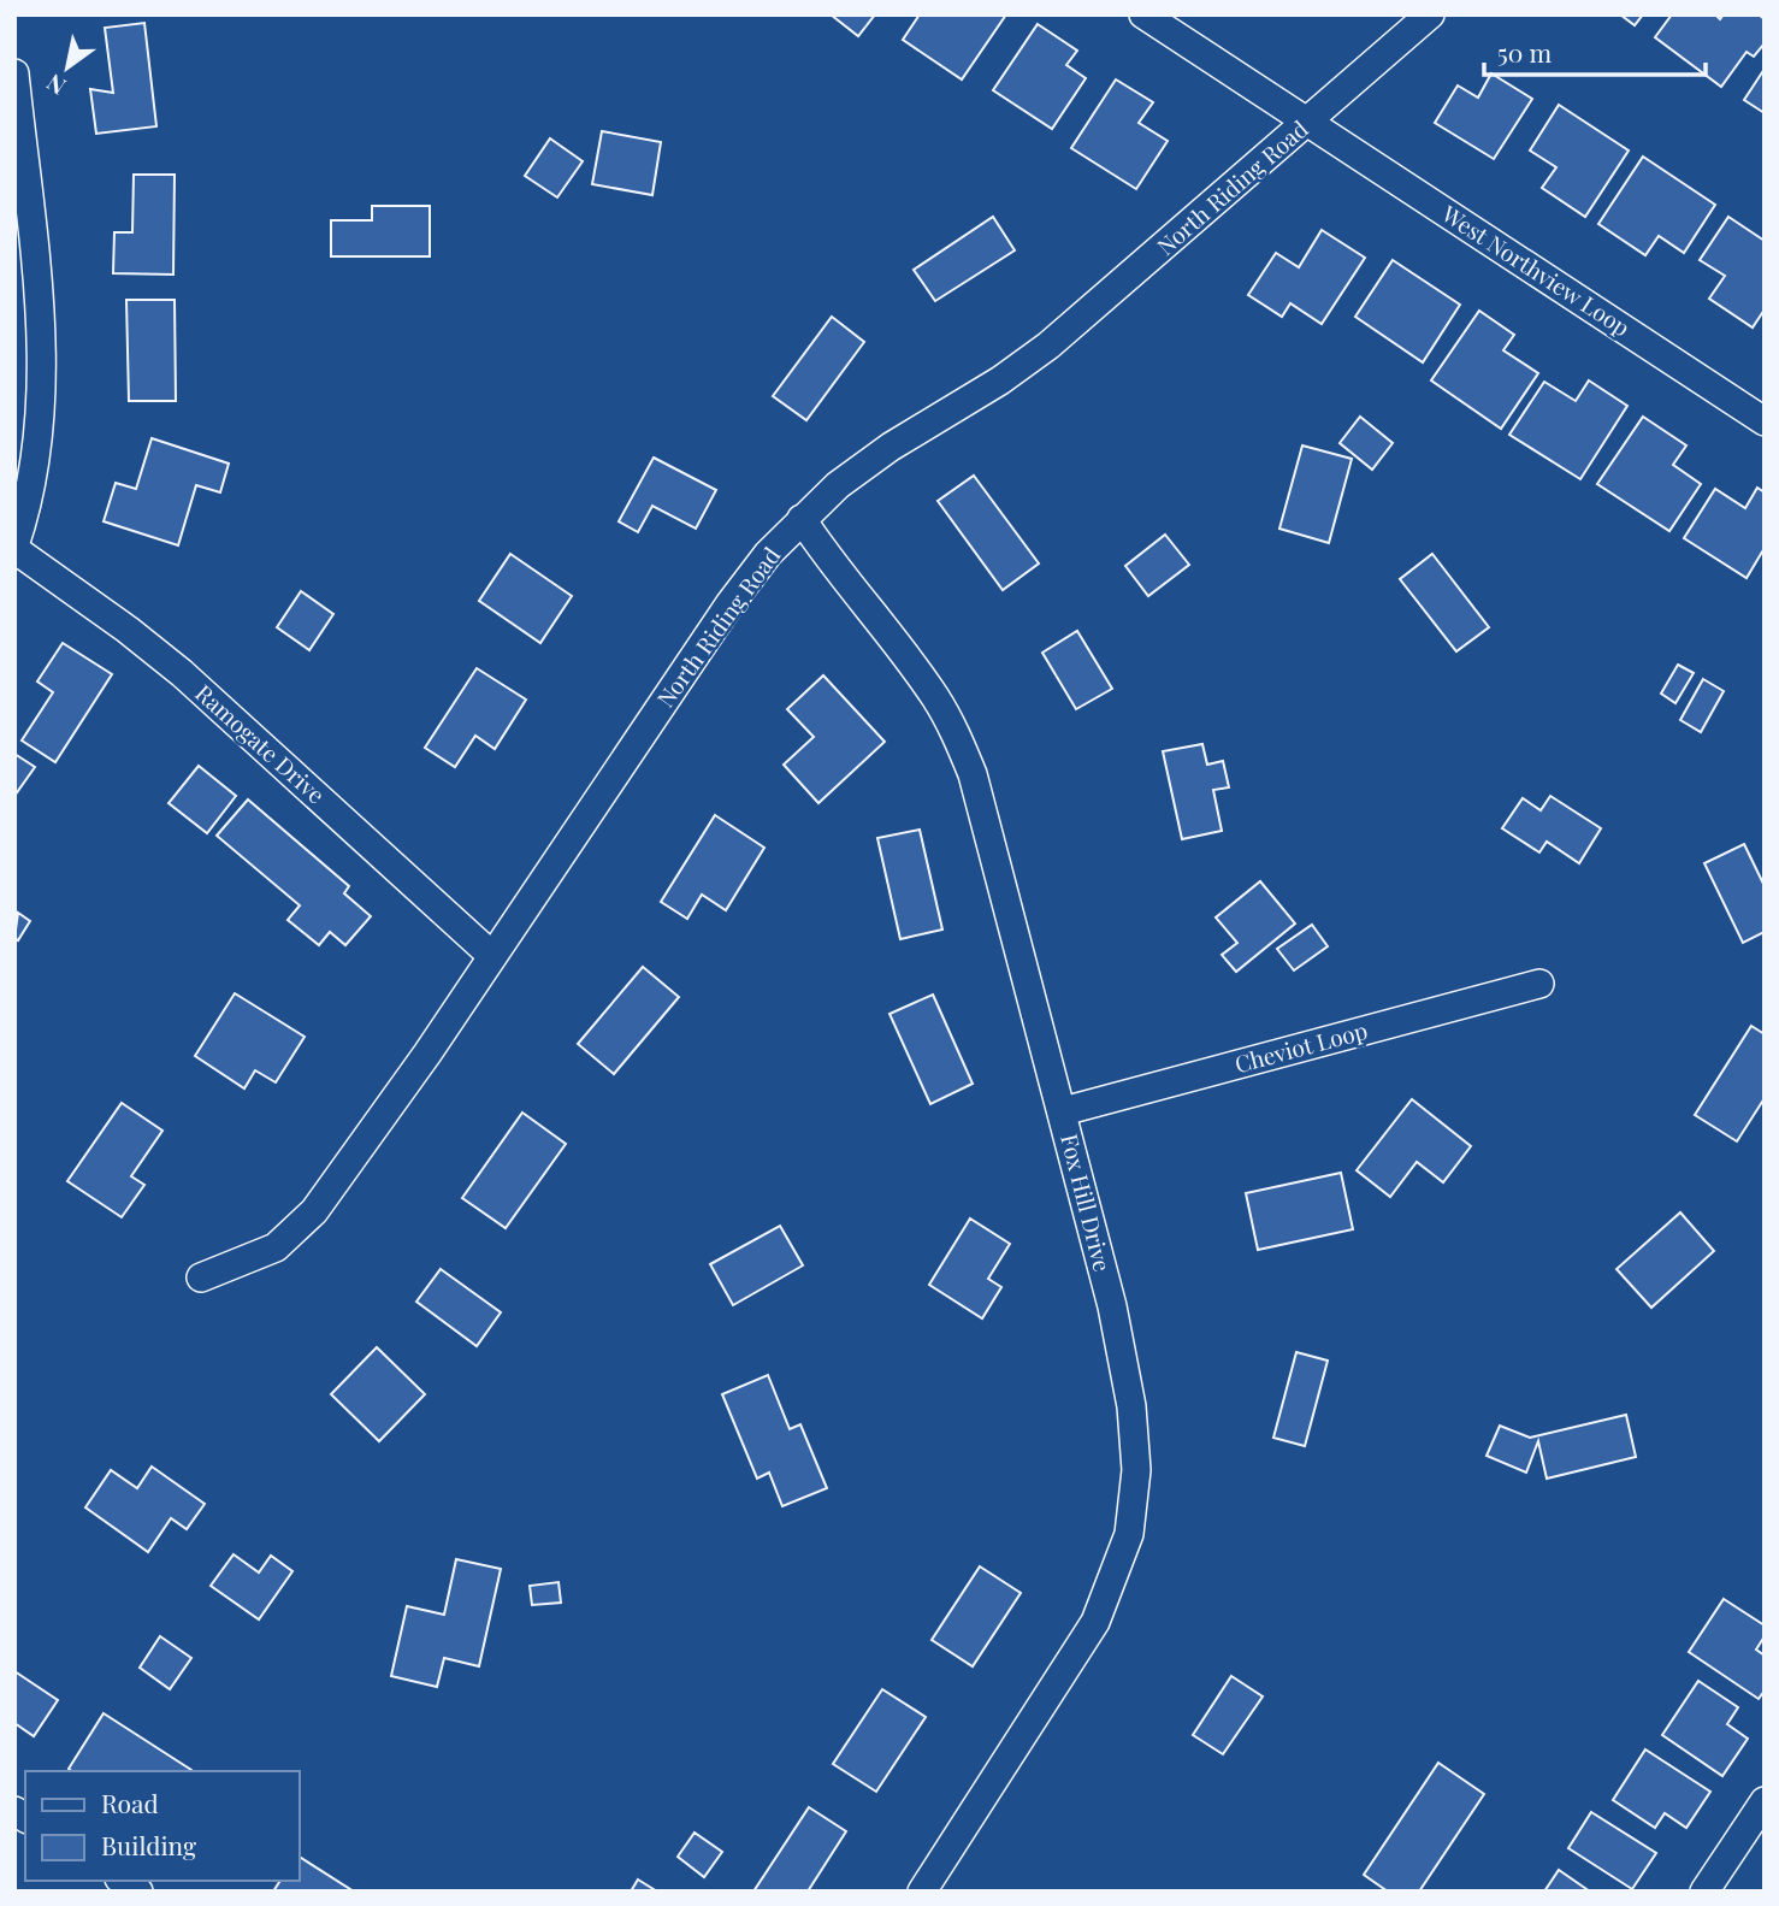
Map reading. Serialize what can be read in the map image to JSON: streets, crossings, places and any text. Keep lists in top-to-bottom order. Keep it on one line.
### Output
{"streets":{"street":["North Riding Road","West Northview Loop","Ramogate Drive","Cheviot Loop","Fox Hill Drive"]},"crossings":[["North Riding Road","West Northview Loop"],["North Riding Road","Ramogate Drive"],["North Riding Road","Fox Hill Drive"],["Cheviot Loop","Fox Hill Drive"]],"legend":["Road","Building"],"scale_bar":"50 m","north":"bottom left"}
